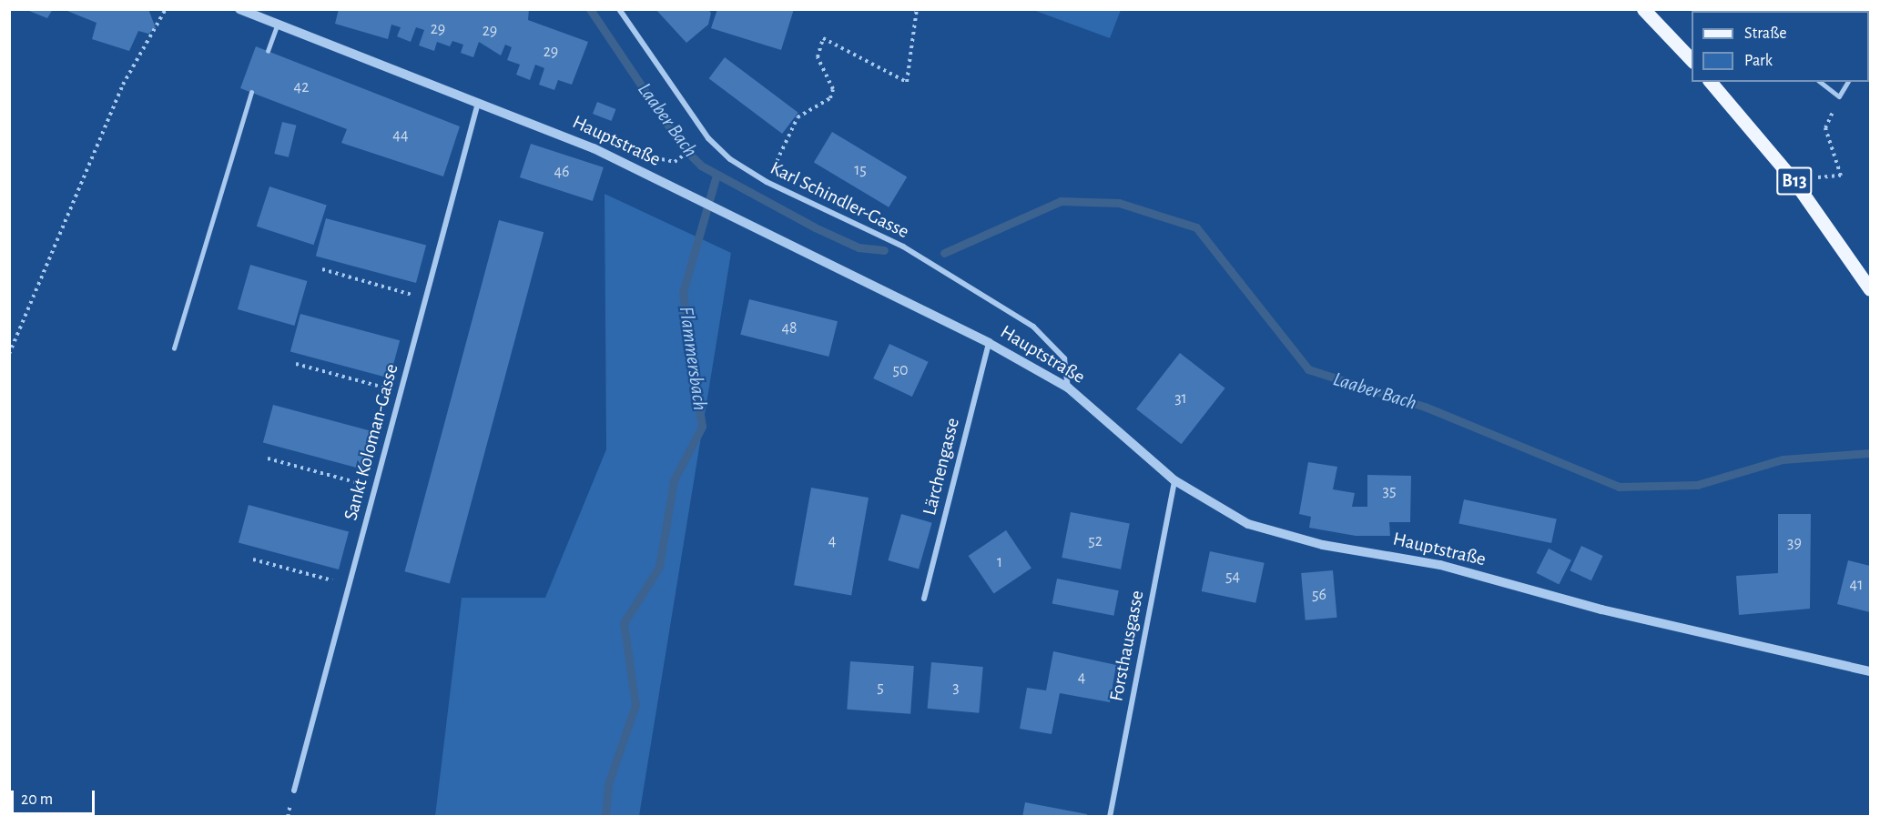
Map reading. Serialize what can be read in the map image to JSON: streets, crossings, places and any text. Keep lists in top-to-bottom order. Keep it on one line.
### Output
{"streets":{"main road":["B13"],"street":["Hauptstraße","Karl Schindler-Gasse","Sankt Koloman-Gasse","Lärchengasse","Forsthausgasse"]},"crossings":[["Hauptstraße","Karl Schindler-Gasse"],["Hauptstraße","Sankt Koloman-Gasse"],["Hauptstraße","Lärchengasse"],["Hauptstraße","Forsthausgasse"]],"water":["Laaber Bach","Flammersbach"],"house_numbers":["29","29","29","42","44","15","46","48","50","31","35","4","52","39","1","54","41","56","4","5","3"],"legend":["Straße","Park"],"scale_bar":"20 m"}
